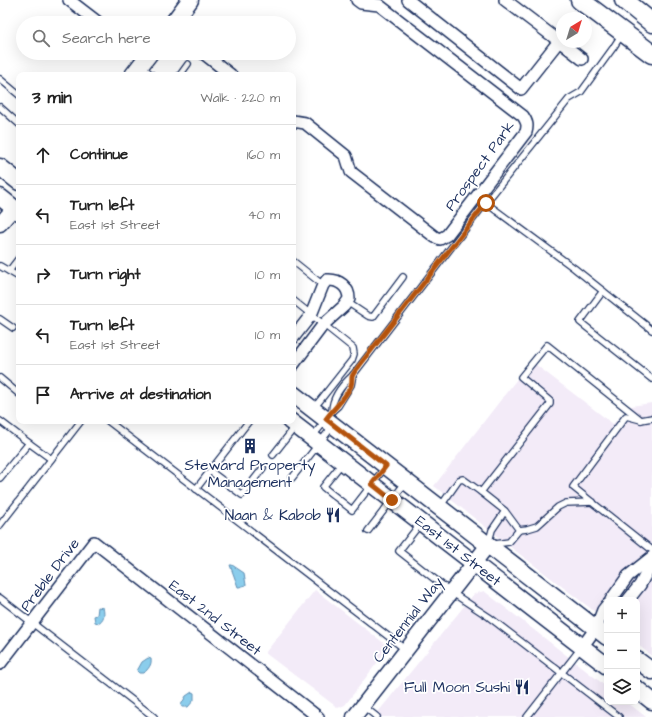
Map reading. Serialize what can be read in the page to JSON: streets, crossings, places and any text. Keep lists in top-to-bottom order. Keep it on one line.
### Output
{"streets":{"main road":["East 1st Street"],"street":["Prospect Park","Preble Drive","East 2nd Street","Centennial Way"]},"crossings":[["East 1st Street","Centennial Way"],["Preble Drive","East 2nd Street"]],"places":{"building":["Steward Property Management"],"restaurant":["Naan & Kabob","Full Moon Sushi"]},"north":"top right","page":{"search":"Search here","heading":["3 min","Walk · 220 m"],"list":[["Continue","160 m"],["Turn left","East 1st Street","40 m"],["Turn right","10 m"],["Turn left","East 1st Street","10 m"],"Arrive at destination"],"map_buttons":["+","−"]}}
